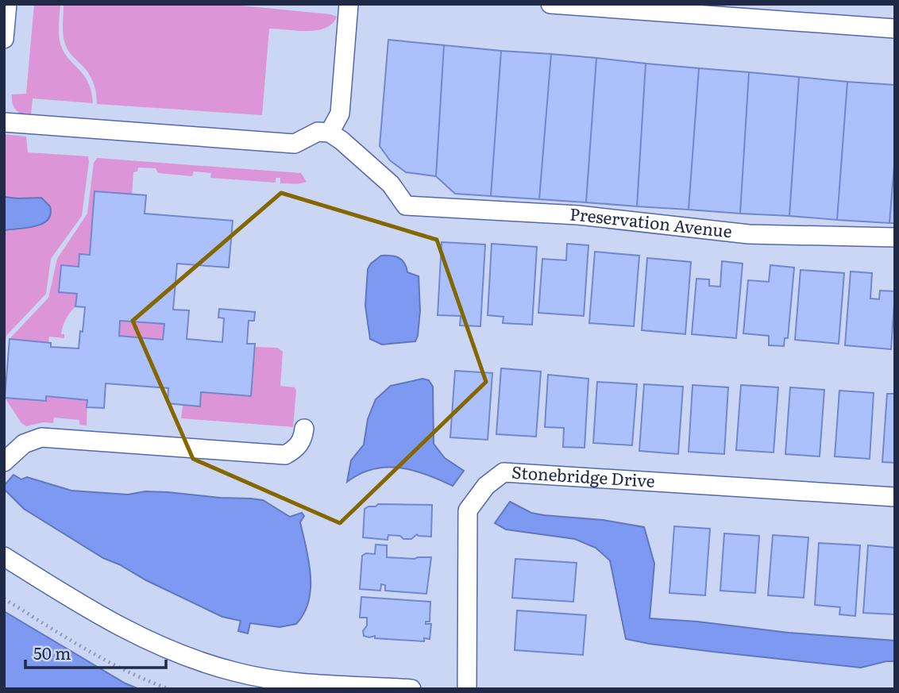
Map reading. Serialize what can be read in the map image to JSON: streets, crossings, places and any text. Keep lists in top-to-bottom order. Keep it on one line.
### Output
{"streets":{"street":["Preservation Avenue","Stonebridge Drive"]},"scale_bar":"50 m"}
